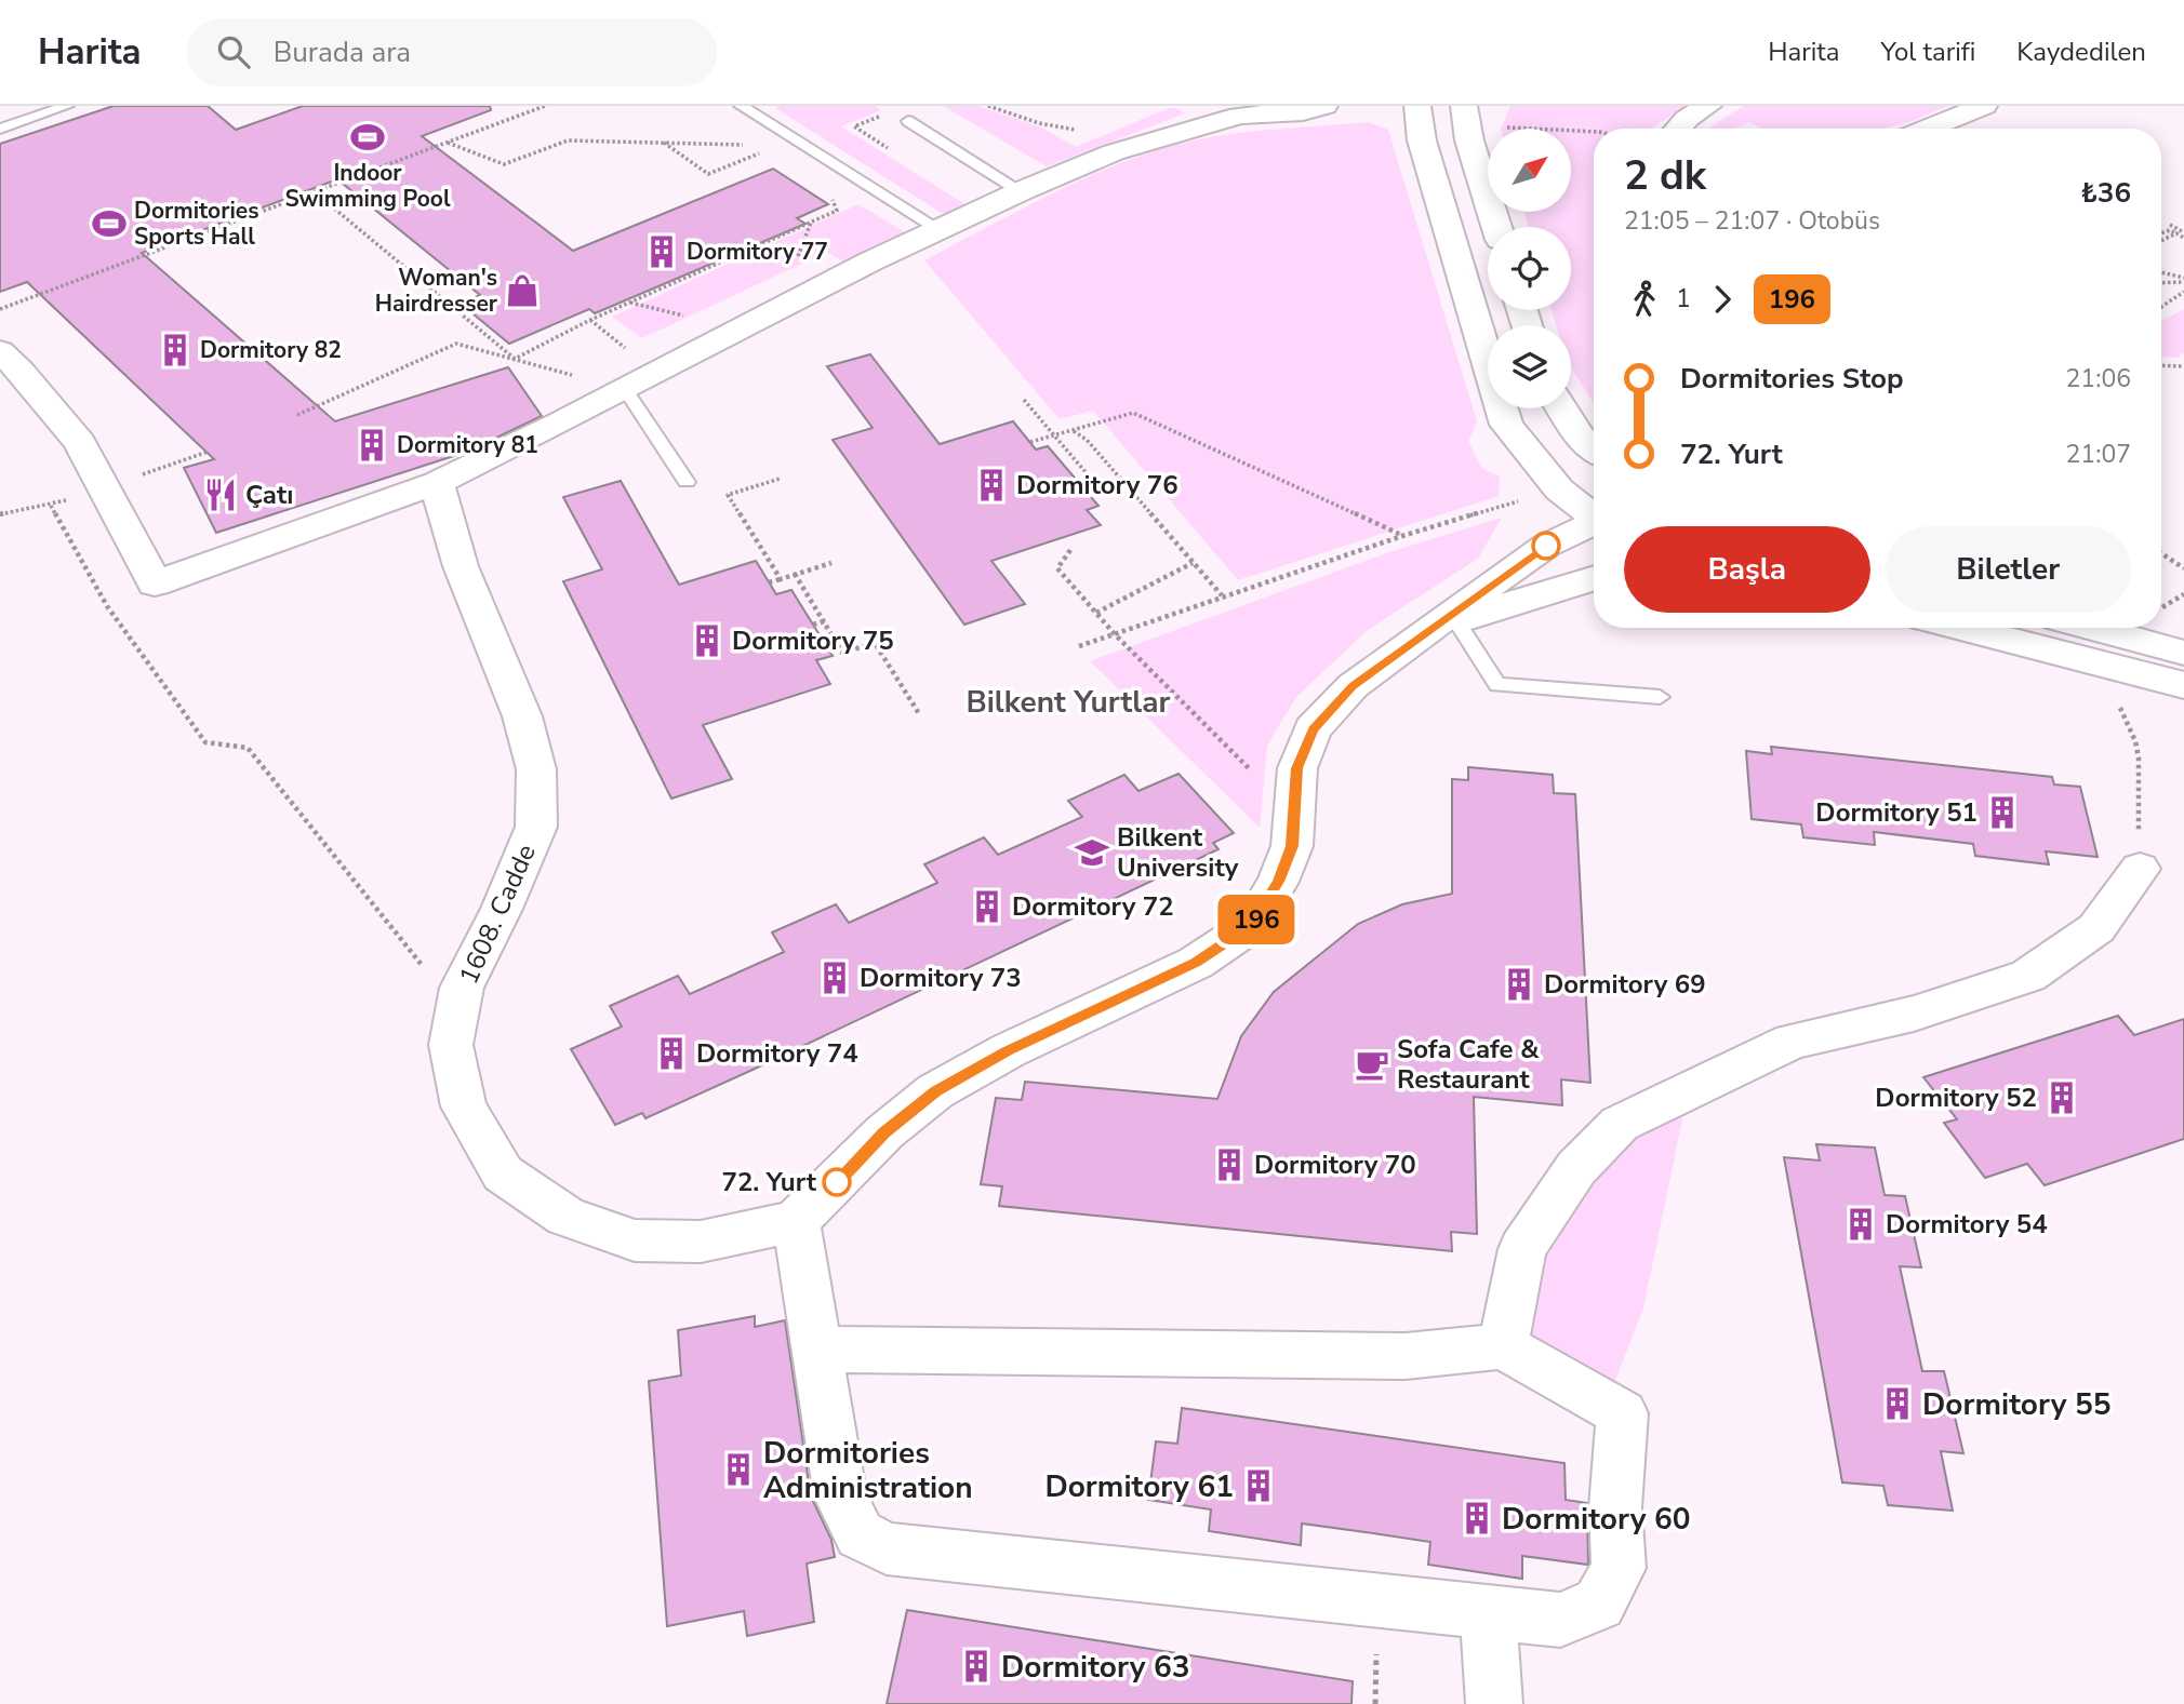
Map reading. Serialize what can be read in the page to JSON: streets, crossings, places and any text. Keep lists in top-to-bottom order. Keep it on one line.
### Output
{"streets":{"street":["1608. Cadde"]},"districts":["Bilkent Yurtlar"],"places":{"sports":["Indoor Swimming Pool","Dormitories Sports Hall"],"building":["Dormitory 77","Dormitory 82","Dormitory 81","Dormitory 76","Dormitory 75","Dormitory 51","Dormitory 72","Dormitory 73","Dormitory 69","Dormitory 74","Dormitory 52","Dormitory 70","Dormitory 54","Dormitory 55","Dormitories Administration","Dormitory 61","Dormitory 60","Dormitory 63"],"shop":["Woman's Hairdresser"],"restaurant":["Çatı"],"school or university":["Bilkent University"],"cafe":["Sofa Cafe & Restaurant"],"other":["72. Yurt"]},"lines":["bus line 196"],"north":"top right","page":{"header":"Harita","search":"Burada ara","nav":["Harita","Yol tarifi","Kaydedilen"],"on_map":"196","heading":["2 dk","21:05 – 21:07 · Otobüs","₺36"],"legs":["1","196"],"list":[{"name":"Dormitories Stop","value":"21:06"},{"name":"72. Yurt","value":"21:07"}],"buttons":["Başla","Biletler"]}}
